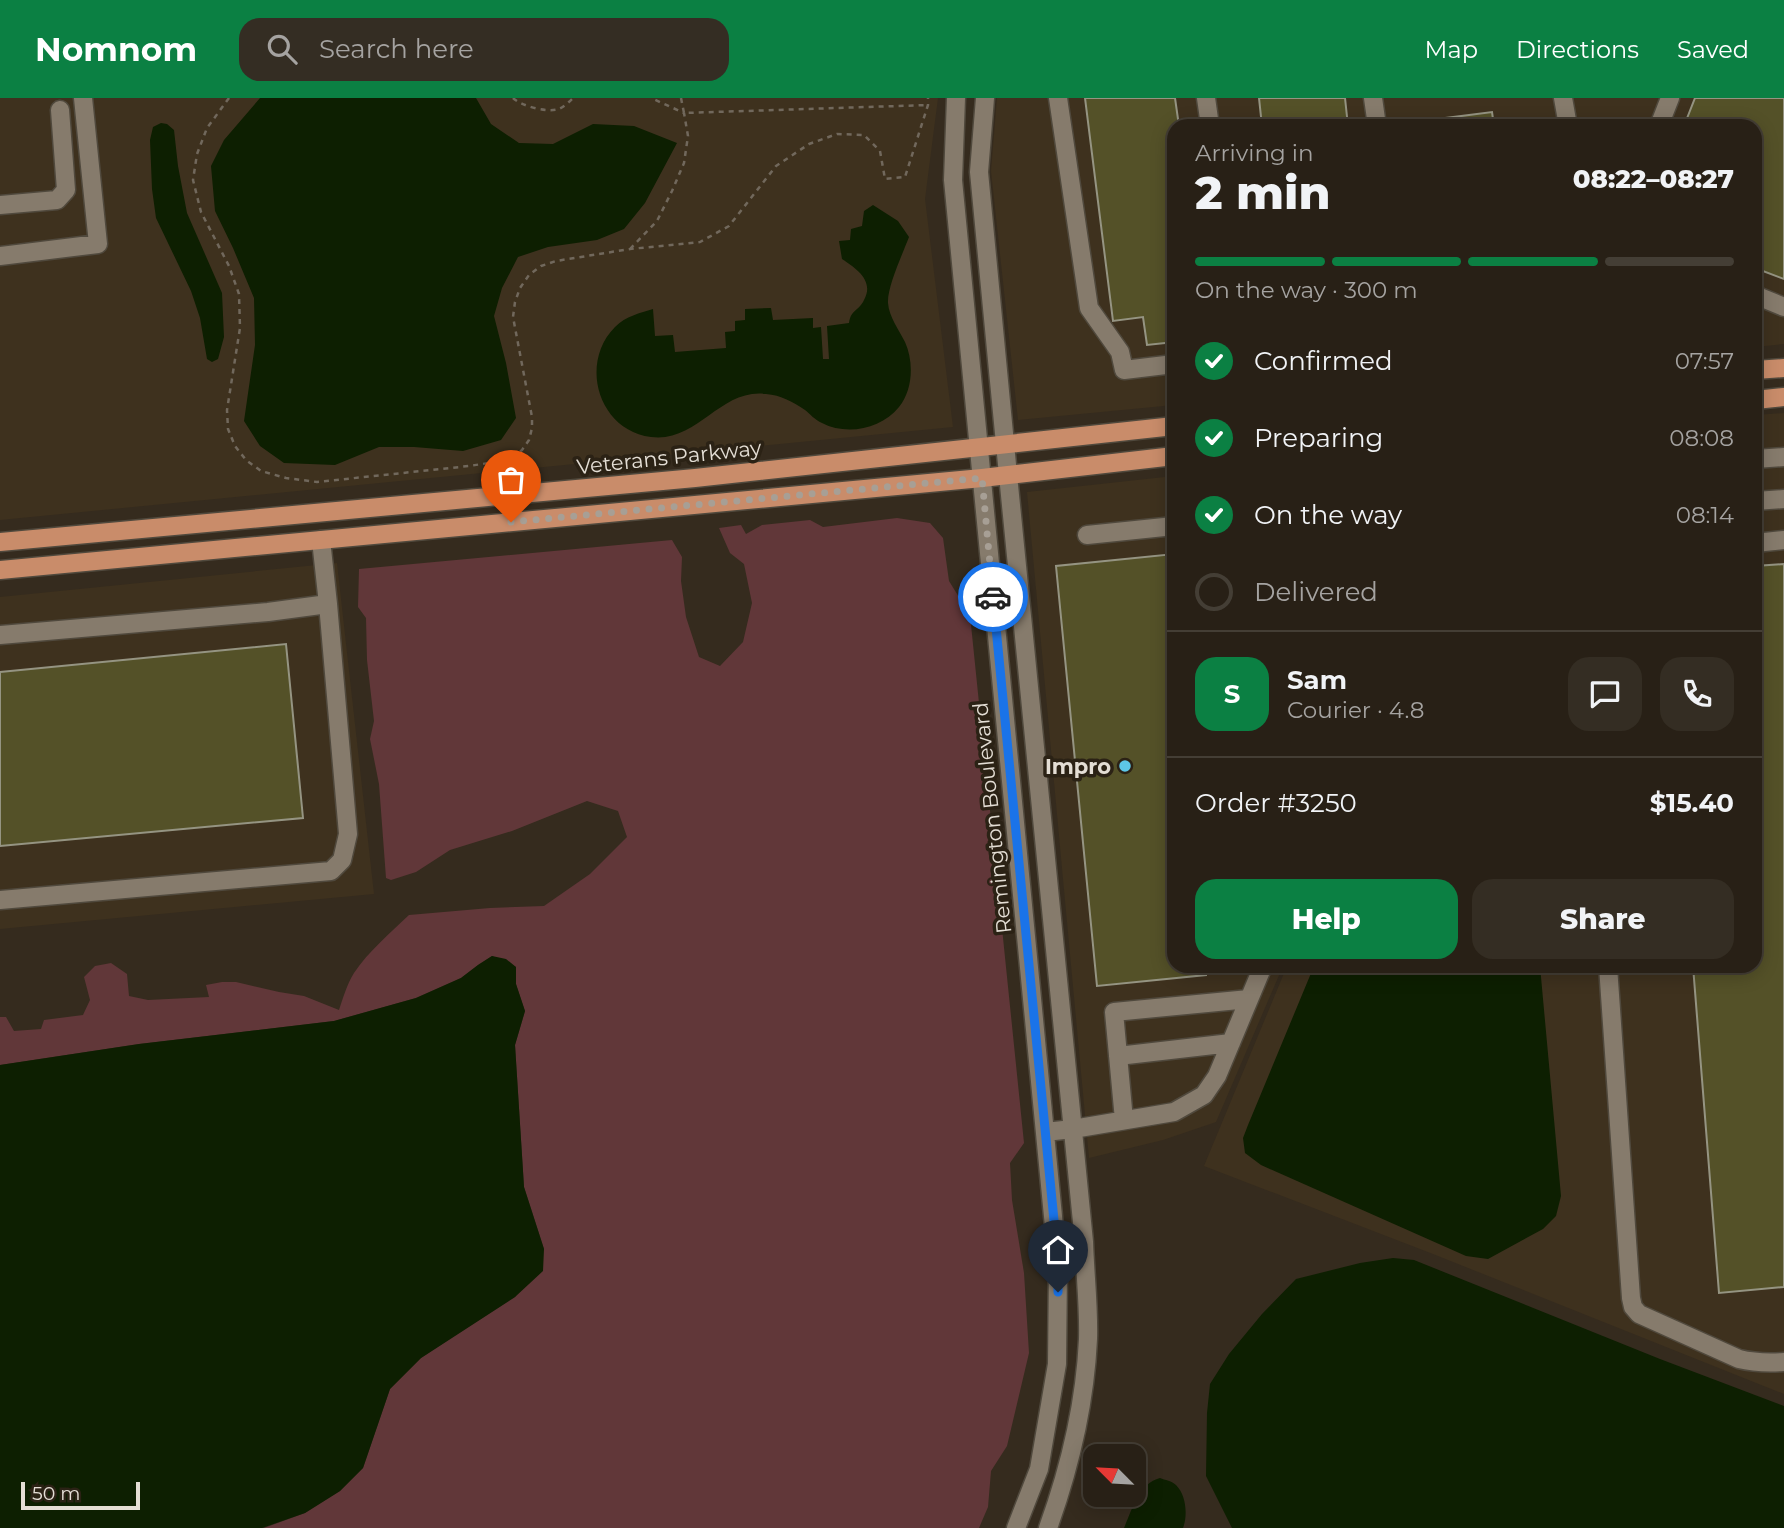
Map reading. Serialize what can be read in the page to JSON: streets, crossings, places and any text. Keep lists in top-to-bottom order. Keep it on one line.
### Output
{"streets":{"main road":["Veterans Parkway"],"street":["Remington Boulevard"]},"crossings":[["Veterans Parkway","Remington Boulevard"]],"places":["Impro"],"scale_bar":"50 m","north":"top left","page":{"header":"Nomnom","search":"Search here","nav":["Map","Directions","Saved"],"heading":["2 min","Arriving in","08:22–08:27"],"panel":["Sam","Courier · 4.8","Order #3250","$15.40"],"bar":"On the way · 300 m","list":[["Confirmed","07:57"],["Preparing","08:08"],["On the way","08:14"],"Delivered"],"round":"S","buttons":["Help","Share"],"scale":"50 m"}}
